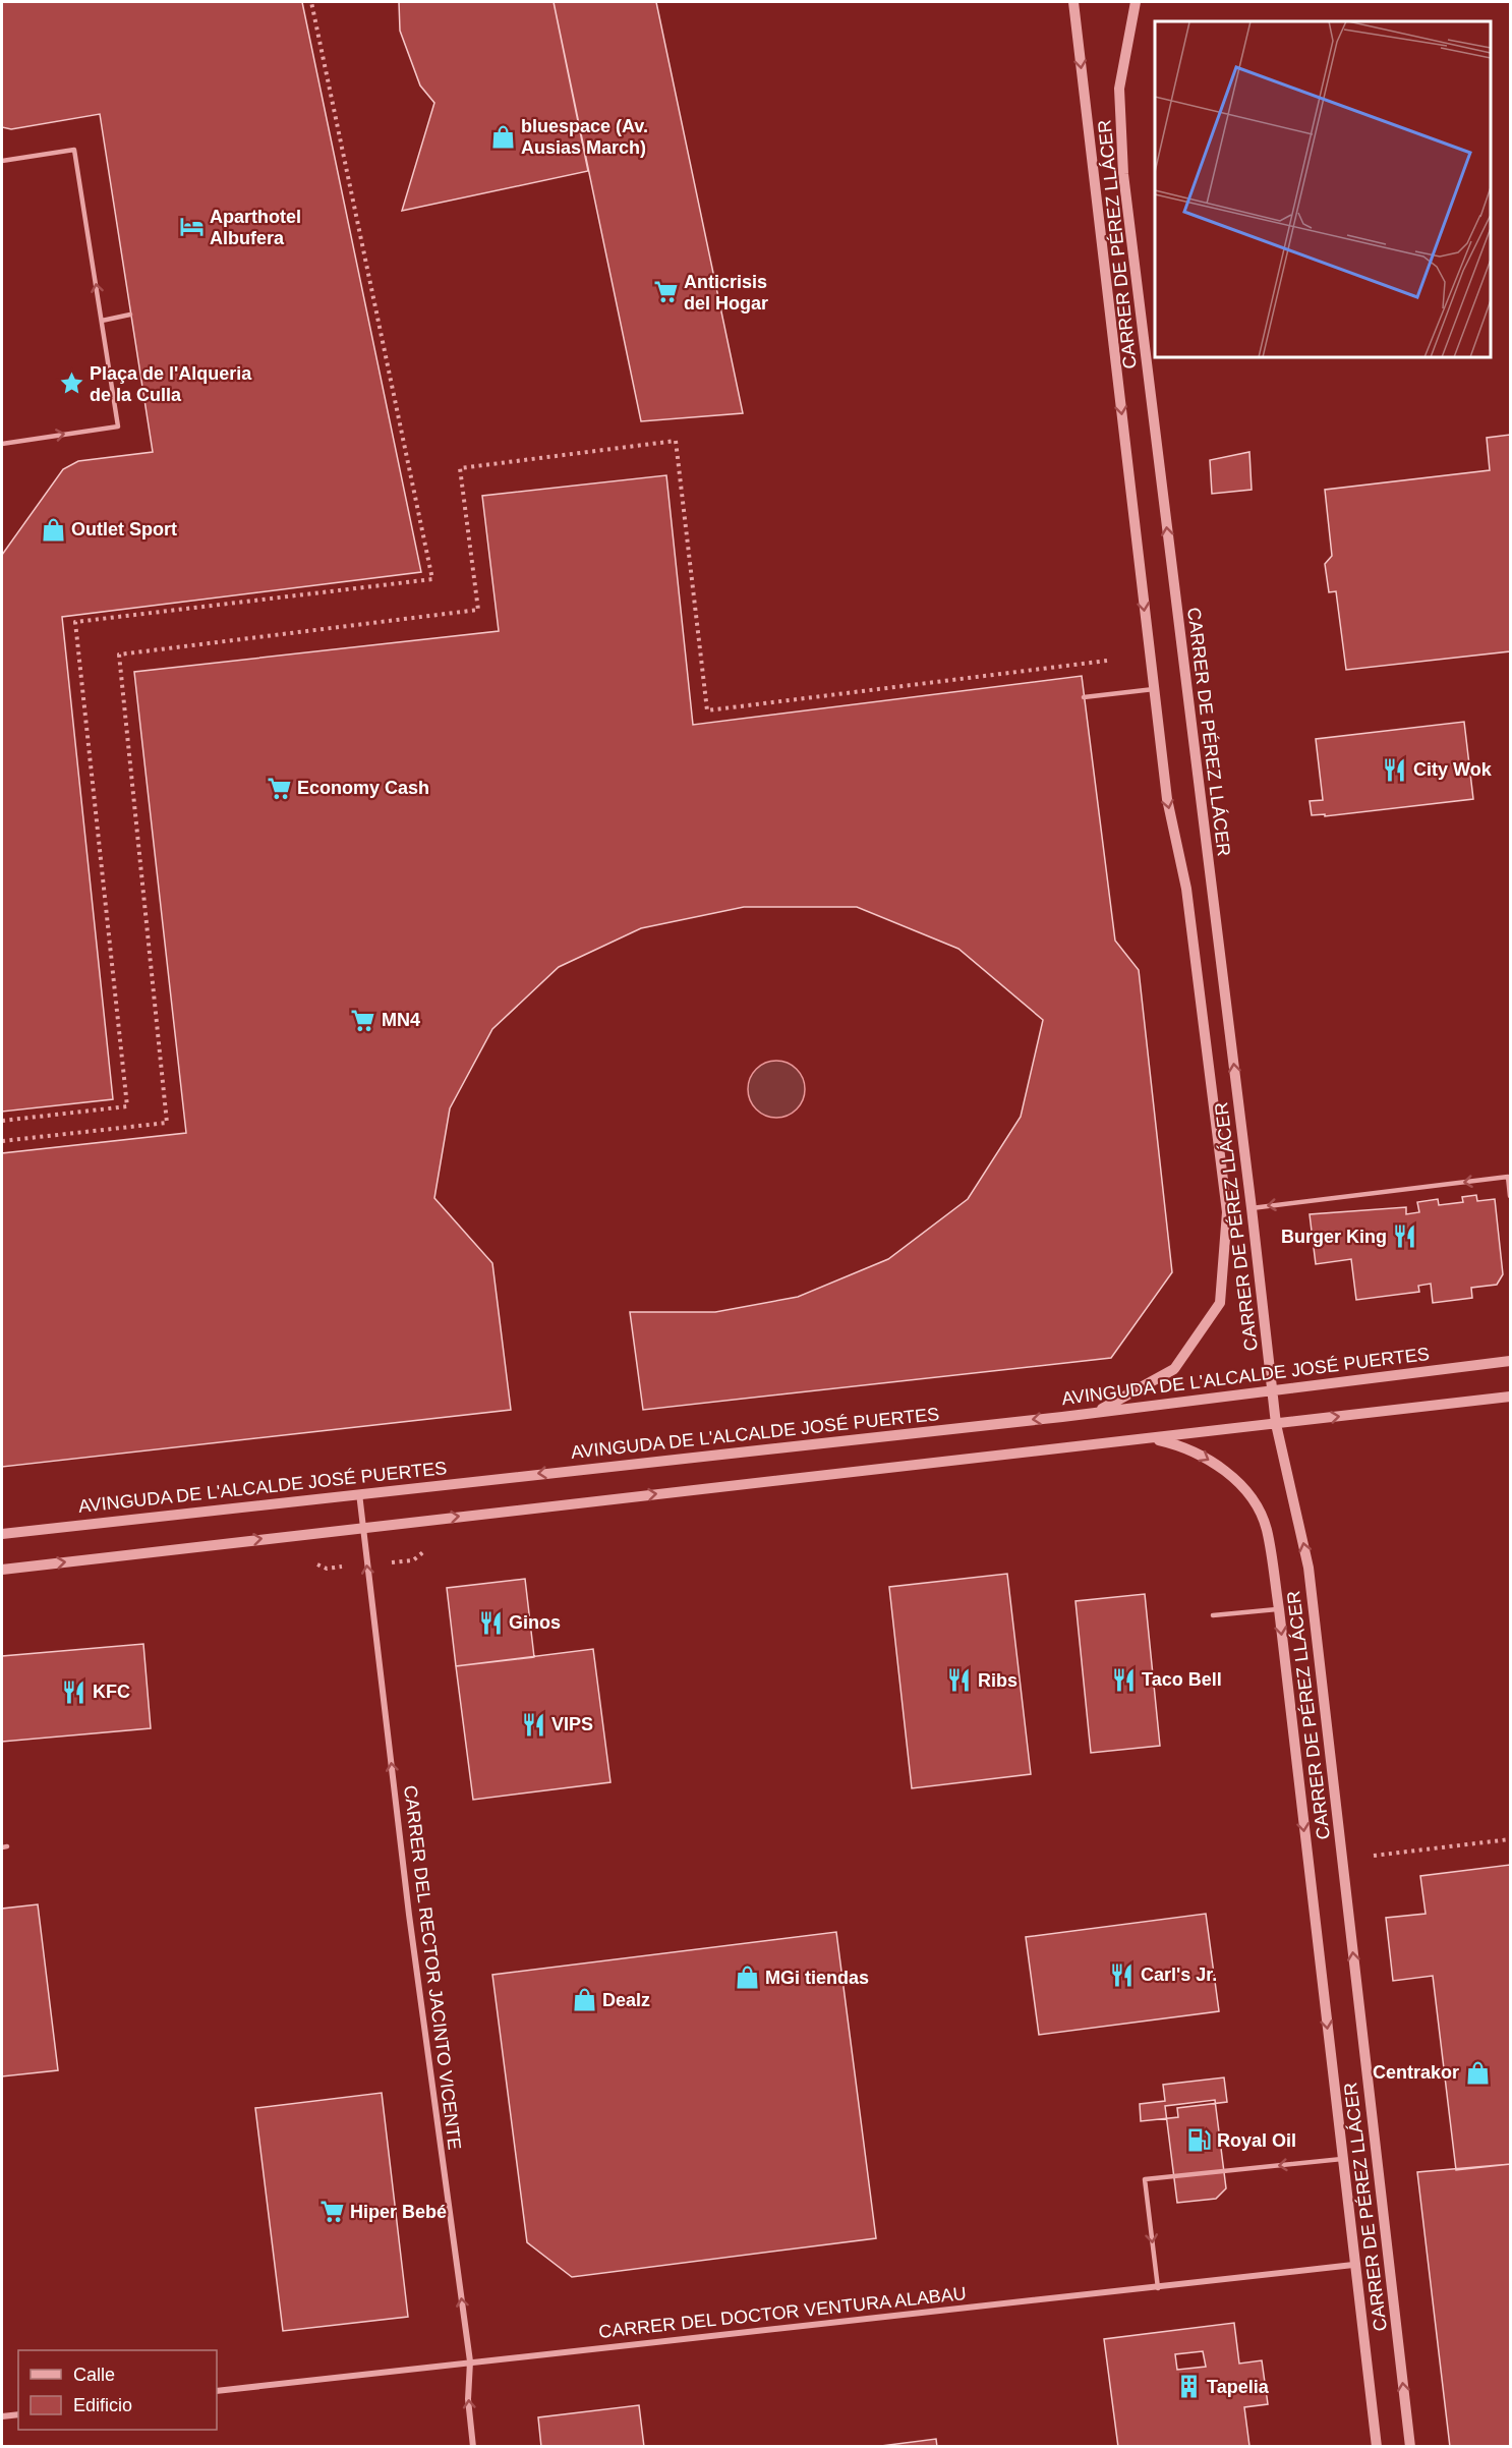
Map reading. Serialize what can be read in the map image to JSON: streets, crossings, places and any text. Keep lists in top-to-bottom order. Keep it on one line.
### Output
{"streets":{"street":["CARRER DE PÉREZ LLÁCER","AVINGUDA DE L'ALCALDE JOSÉ PUERTES","CARRER DEL RECTOR JACINTO VICENTE","CARRER DEL DOCTOR VENTURA ALABAU"]},"crossings":[["CARRER DE PÉREZ LLÁCER","AVINGUDA DE L'ALCALDE JOSÉ PUERTES"],["CARRER DE PÉREZ LLÁCER","CARRER DEL DOCTOR VENTURA ALABAU"],["AVINGUDA DE L'ALCALDE JOSÉ PUERTES","CARRER DEL RECTOR JACINTO VICENTE"],["CARRER DEL RECTOR JACINTO VICENTE","CARRER DEL DOCTOR VENTURA ALABAU"]],"one_way":["CARRER DEL RECTOR JACINTO VICENTE"],"places":{"shop":["bluespace (Av. Ausias March)","Outlet Sport","MGi tiendas","Dealz","Centrakor"],"hotel":["Aparthotel Albufera"],"supermarket":["Anticrisis del Hogar","Economy Cash","MN4","Hiper Bebé"],"place":["Plaça de l'Alqueria de la Culla"],"restaurant":["City Wok","Burger King","Ginos","Taco Bell","Ribs","KFC","VIPS","Carl's Jr."],"fuel station":["Royal Oil"],"building":["Tapelia"]},"legend":["Calle","Edificio"]}
